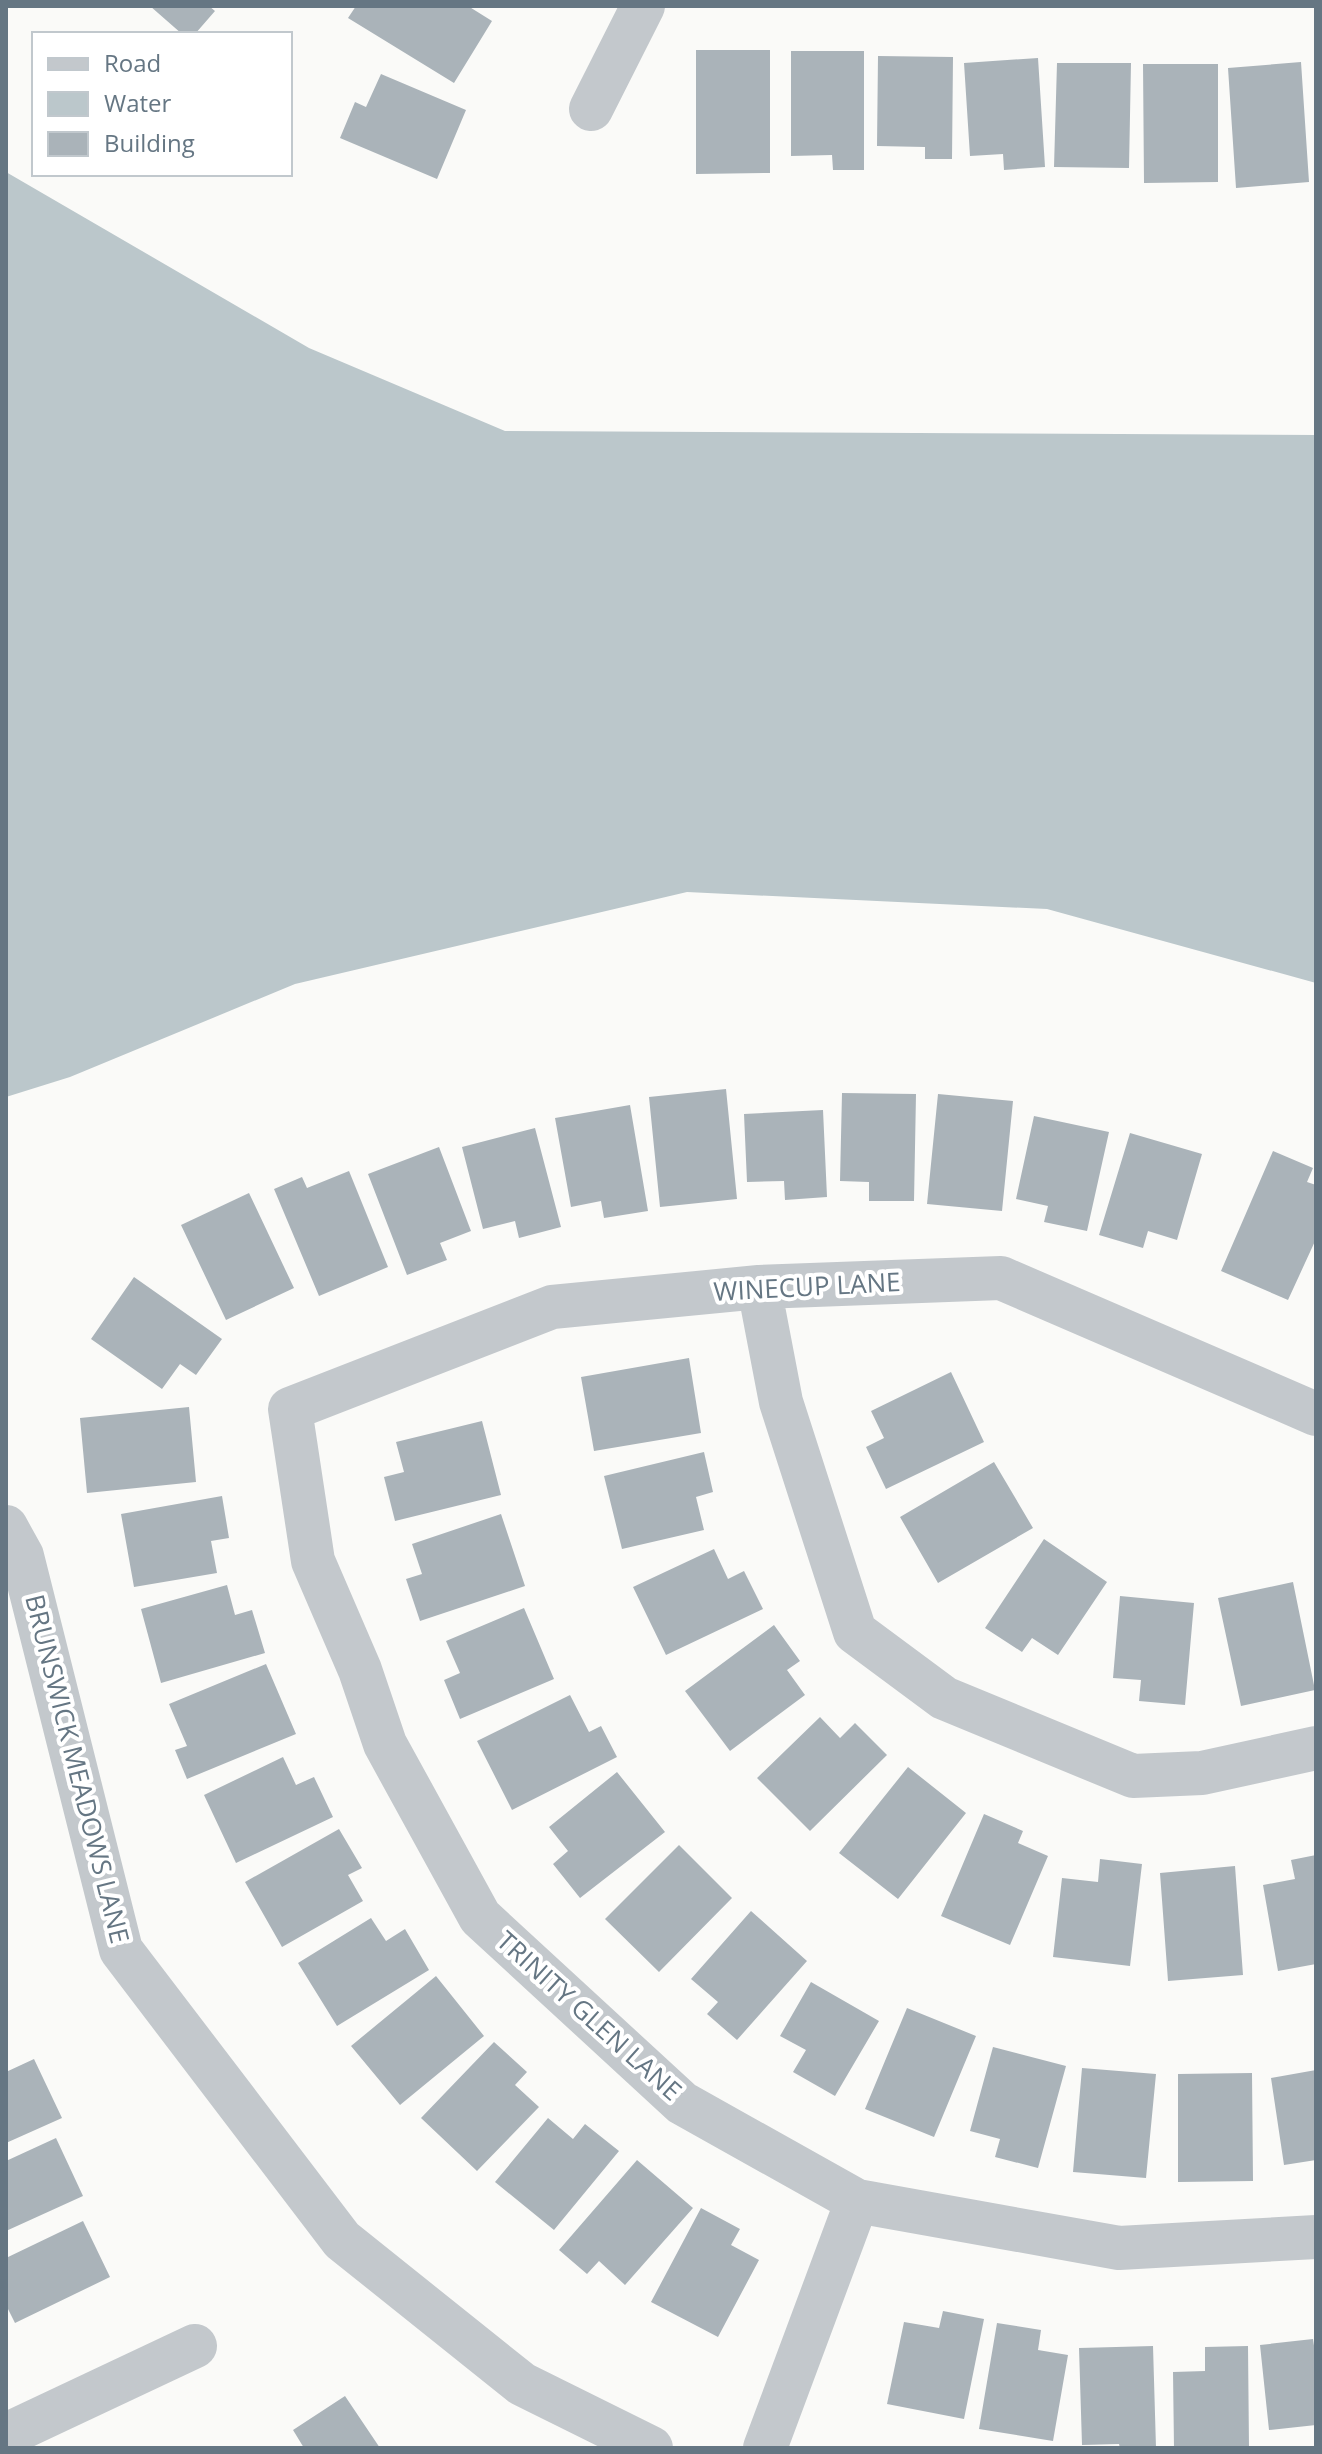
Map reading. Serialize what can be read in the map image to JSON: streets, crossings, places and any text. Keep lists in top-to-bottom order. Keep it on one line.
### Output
{"streets":{"street":["WINECUP LANE","BRUNSWICK MEADOWS LANE","TRINITY GLEN LANE"]},"crossings":[["WINECUP LANE","TRINITY GLEN LANE"]],"legend":["Road","Water","Building"]}
